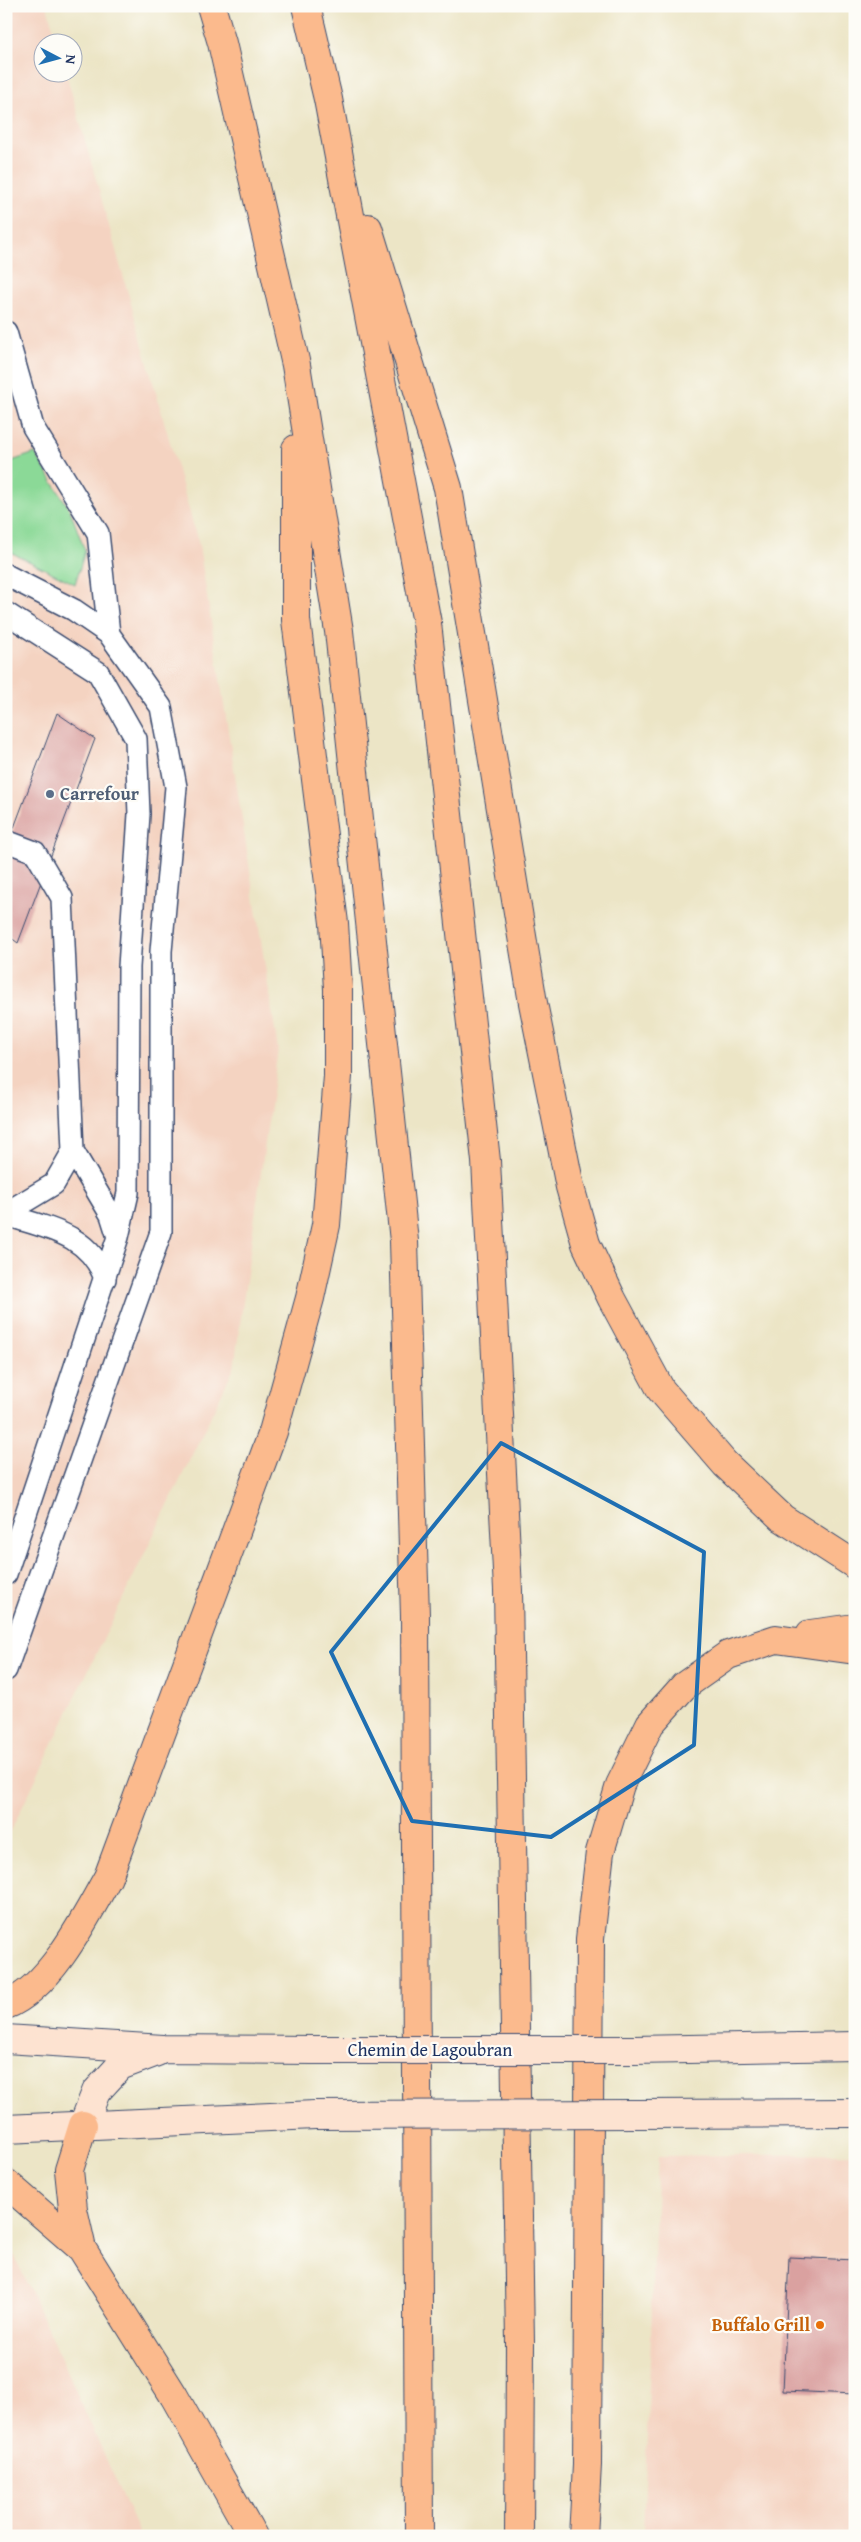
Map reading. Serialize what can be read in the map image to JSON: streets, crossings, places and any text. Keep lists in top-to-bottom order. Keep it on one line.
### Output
{"streets":{"main road":["Chemin de Lagoubran"]},"places":["Carrefour","Buffalo Grill"],"north":"right"}
